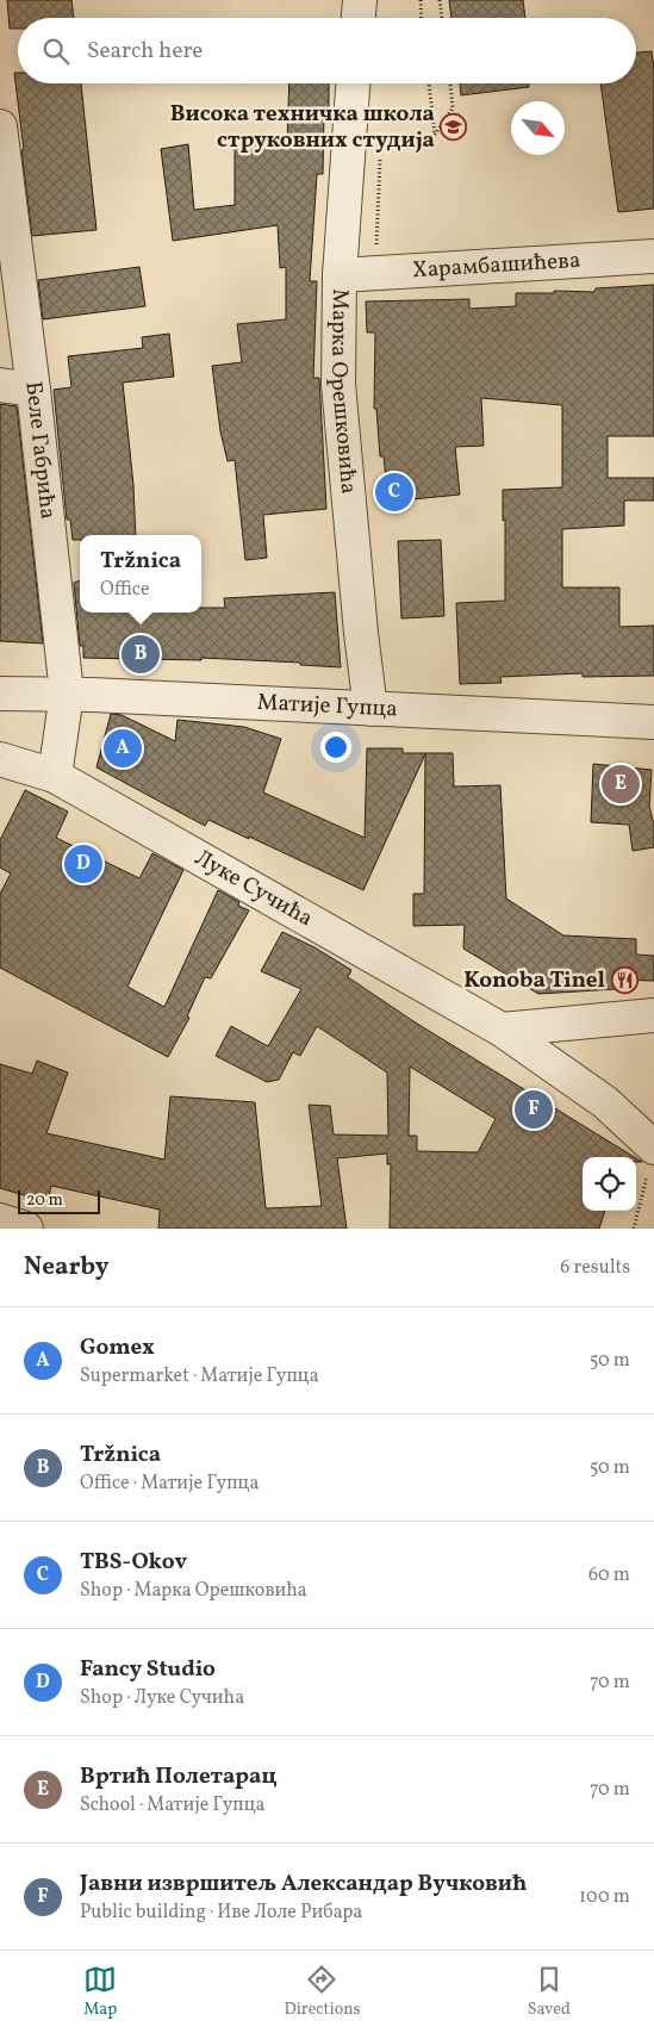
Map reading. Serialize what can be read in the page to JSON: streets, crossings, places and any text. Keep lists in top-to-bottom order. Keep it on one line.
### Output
{"streets":{"street":["Харамбашићева","Марка Орешковића","Беле Габрића","Матије Гупца","Луке Сучића"]},"crossings":[["Харамбашићева","Марка Орешковића"],["Марка Орешковића","Матије Гупца"],["Беле Габрића","Матије Гупца"],["Беле Габрића","Луке Сучића"]],"places":{"school or university":["Висока техничка школа струковних студија"],"restaurant":["Konoba Tinel"]},"scale_bar":"20 m","north":"bottom right","page":{"search":"Search here","pins":["C","B","A","E","D","F"],"popup":["Tržnica","Office"],"scale":"20 m","heading":["Nearby","6 results"],"list":[{"mark":"A","name":"Gomex","note":"Supermarket · Матије Гупца","value":"50 m"},{"mark":"B","name":"Tržnica","note":"Office · Матије Гупца","value":"50 m"},{"mark":"C","name":"TBS-Okov","note":"Shop · Марка Орешковића","value":"60 m"},{"mark":"D","name":"Fancy Studio","note":"Shop · Луке Сучића","value":"70 m"},{"mark":"E","name":"Вртић Полетарац","note":"School · Матије Гупца","value":"70 m"},{"mark":"F","name":"Јавни извршитељ Александар Вучковић","note":"Public building · Иве Лоле Рибара","value":"100 m"}],"nav":["Map","Directions","Saved"]}}
